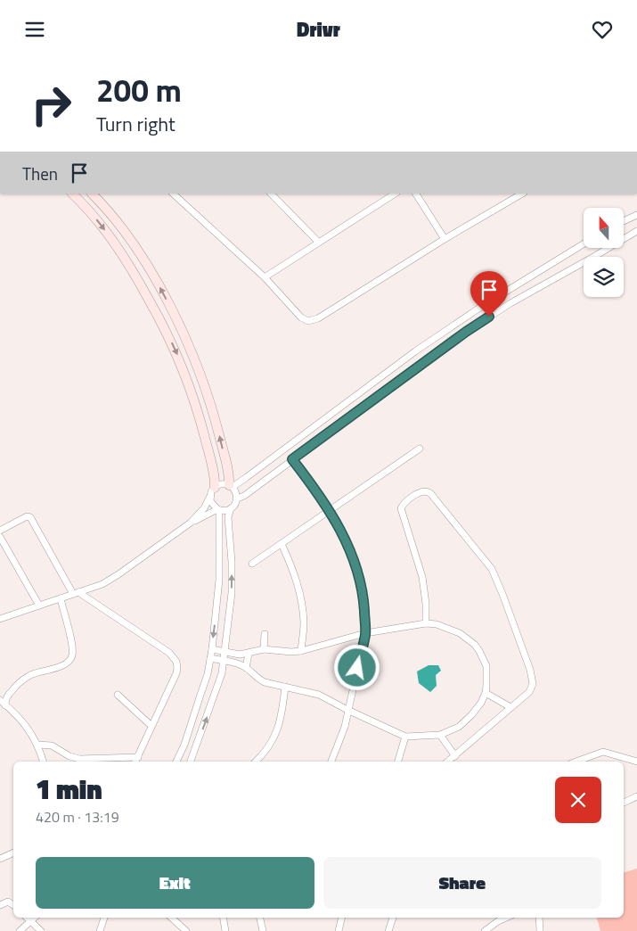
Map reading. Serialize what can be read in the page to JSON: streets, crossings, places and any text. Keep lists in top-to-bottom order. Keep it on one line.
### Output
{"north":"top","page":{"header":"Drivr","turn":["200 m","Turn right"],"then":"Then","heading":["1 min","420 m · 13:19"],"buttons":["Exit","Share"]}}
